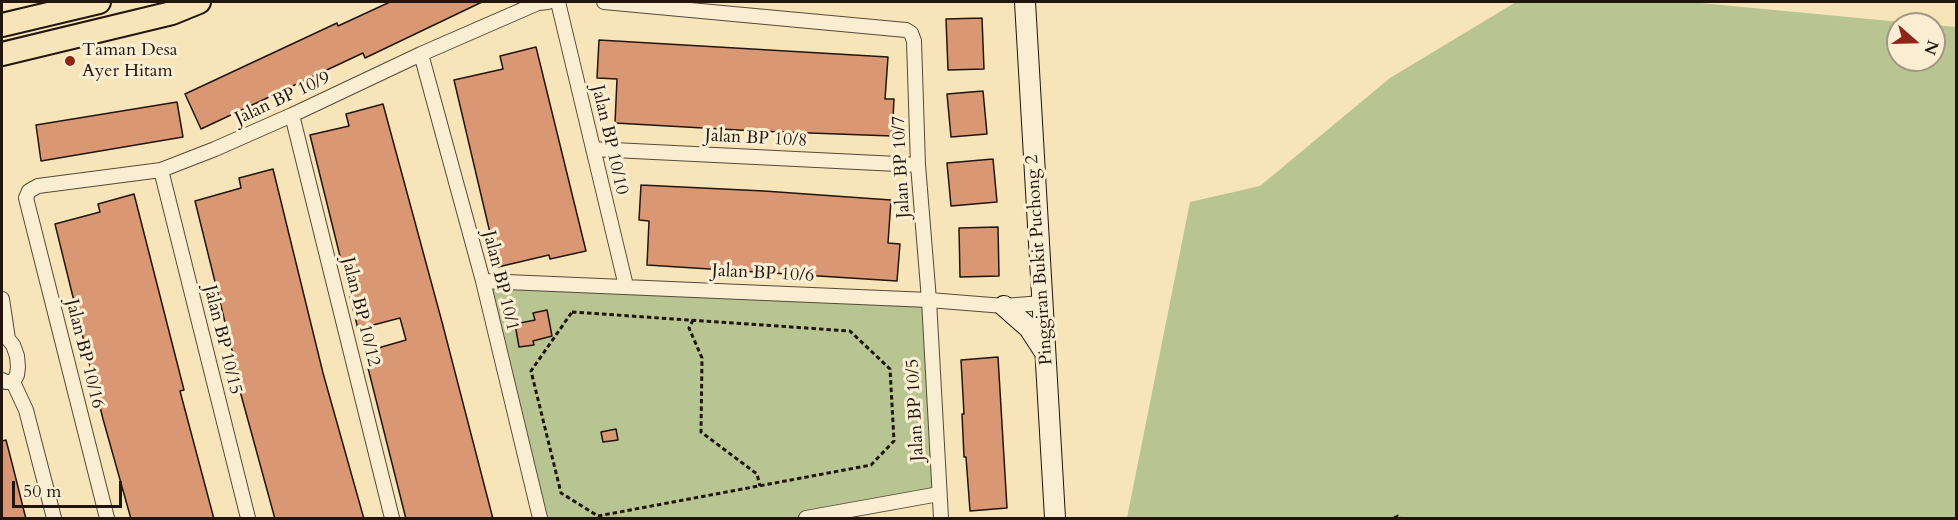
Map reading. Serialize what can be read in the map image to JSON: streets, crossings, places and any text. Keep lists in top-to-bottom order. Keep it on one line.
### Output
{"streets":{"street":["Jalan BP 10/9","Jalan BP 10/8","Jalan BP 10/10","Jalan BP 10/7","Pinggiran Bukit Puchong 2","Jalan BP 10/6","Jalan BP 10/1","Jalan BP 10/12","Jalan BP 10/15","Jalan BP 10/16","Jalan BP 10/5"]},"crossings":[["Jalan BP 10/9","Jalan BP 10/1"],["Jalan BP 10/9","Jalan BP 10/12"],["Jalan BP 10/9","Jalan BP 10/15"],["Jalan BP 10/9","Jalan BP 10/16"],["Jalan BP 10/8","Jalan BP 10/10"],["Jalan BP 10/8","Jalan BP 10/7"],["Jalan BP 10/10","Jalan BP 10/6"],["Jalan BP 10/7","Jalan BP 10/6"],["Jalan BP 10/7","Jalan BP 10/5"],["Pinggiran Bukit Puchong 2","Jalan BP 10/6"],["Jalan BP 10/6","Jalan BP 10/1"],["Jalan BP 10/6","Jalan BP 10/5"]],"places":["Taman Desa Ayer Hitam"],"scale_bar":"50 m","north":"right"}
